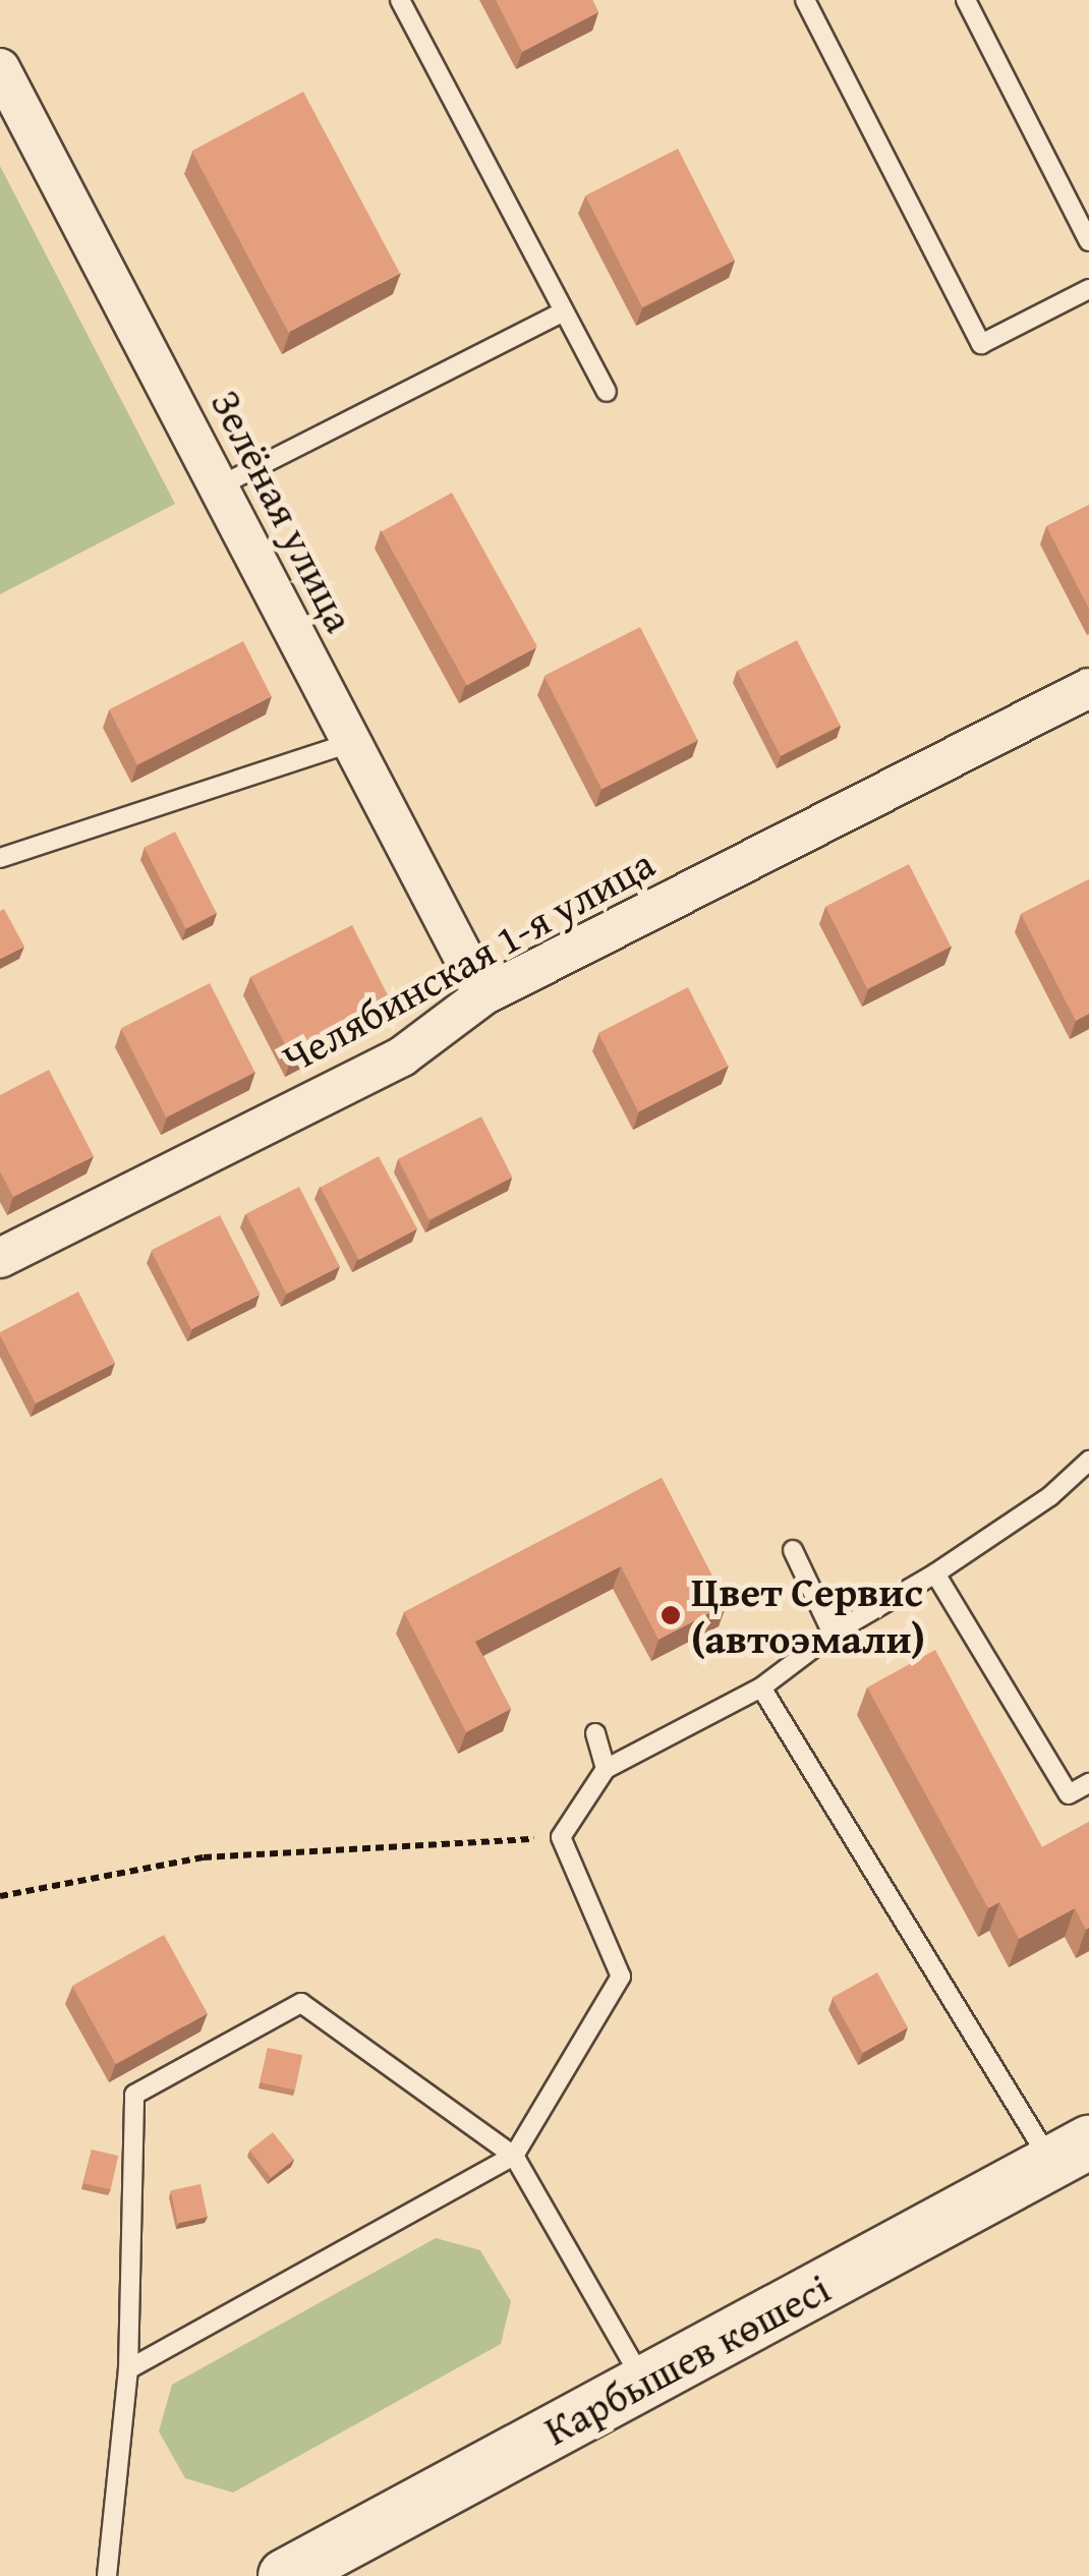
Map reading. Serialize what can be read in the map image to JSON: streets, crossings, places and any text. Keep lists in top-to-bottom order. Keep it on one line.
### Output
{"streets":{"main road":["Карбышев көшесі"],"street":["Зелёная улица","Челябинская 1-я улица"]},"crossings":[["Зелёная улица","Челябинская 1-я улица"]],"places":["Цвет Сервис (автоэмали)"]}
